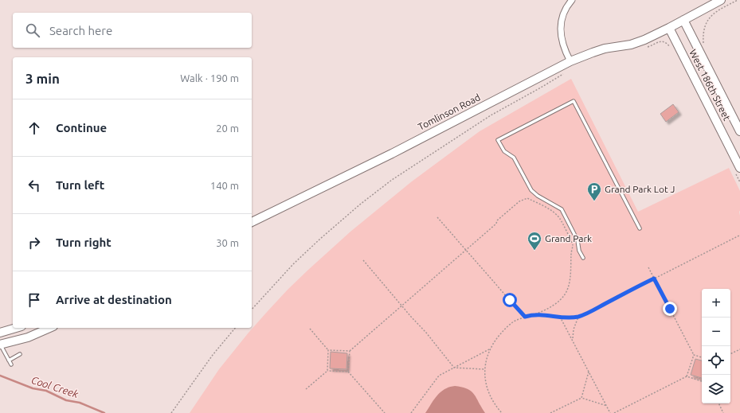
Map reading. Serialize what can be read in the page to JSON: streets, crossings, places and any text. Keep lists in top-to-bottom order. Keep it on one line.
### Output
{"streets":{"street":["West 186th Street","Tomlinson Road"]},"crossings":[["West 186th Street","Tomlinson Road"]],"water":["Cool Creek"],"places":{"parking":["Grand Park Lot J"],"sports":["Grand Park"]},"page":{"search":"Search here","heading":["3 min","Walk · 190 m"],"list":[["Continue","20 m"],["Turn left","140 m"],["Turn right","30 m"],"Arrive at destination"],"map_buttons":["+","−"]}}
